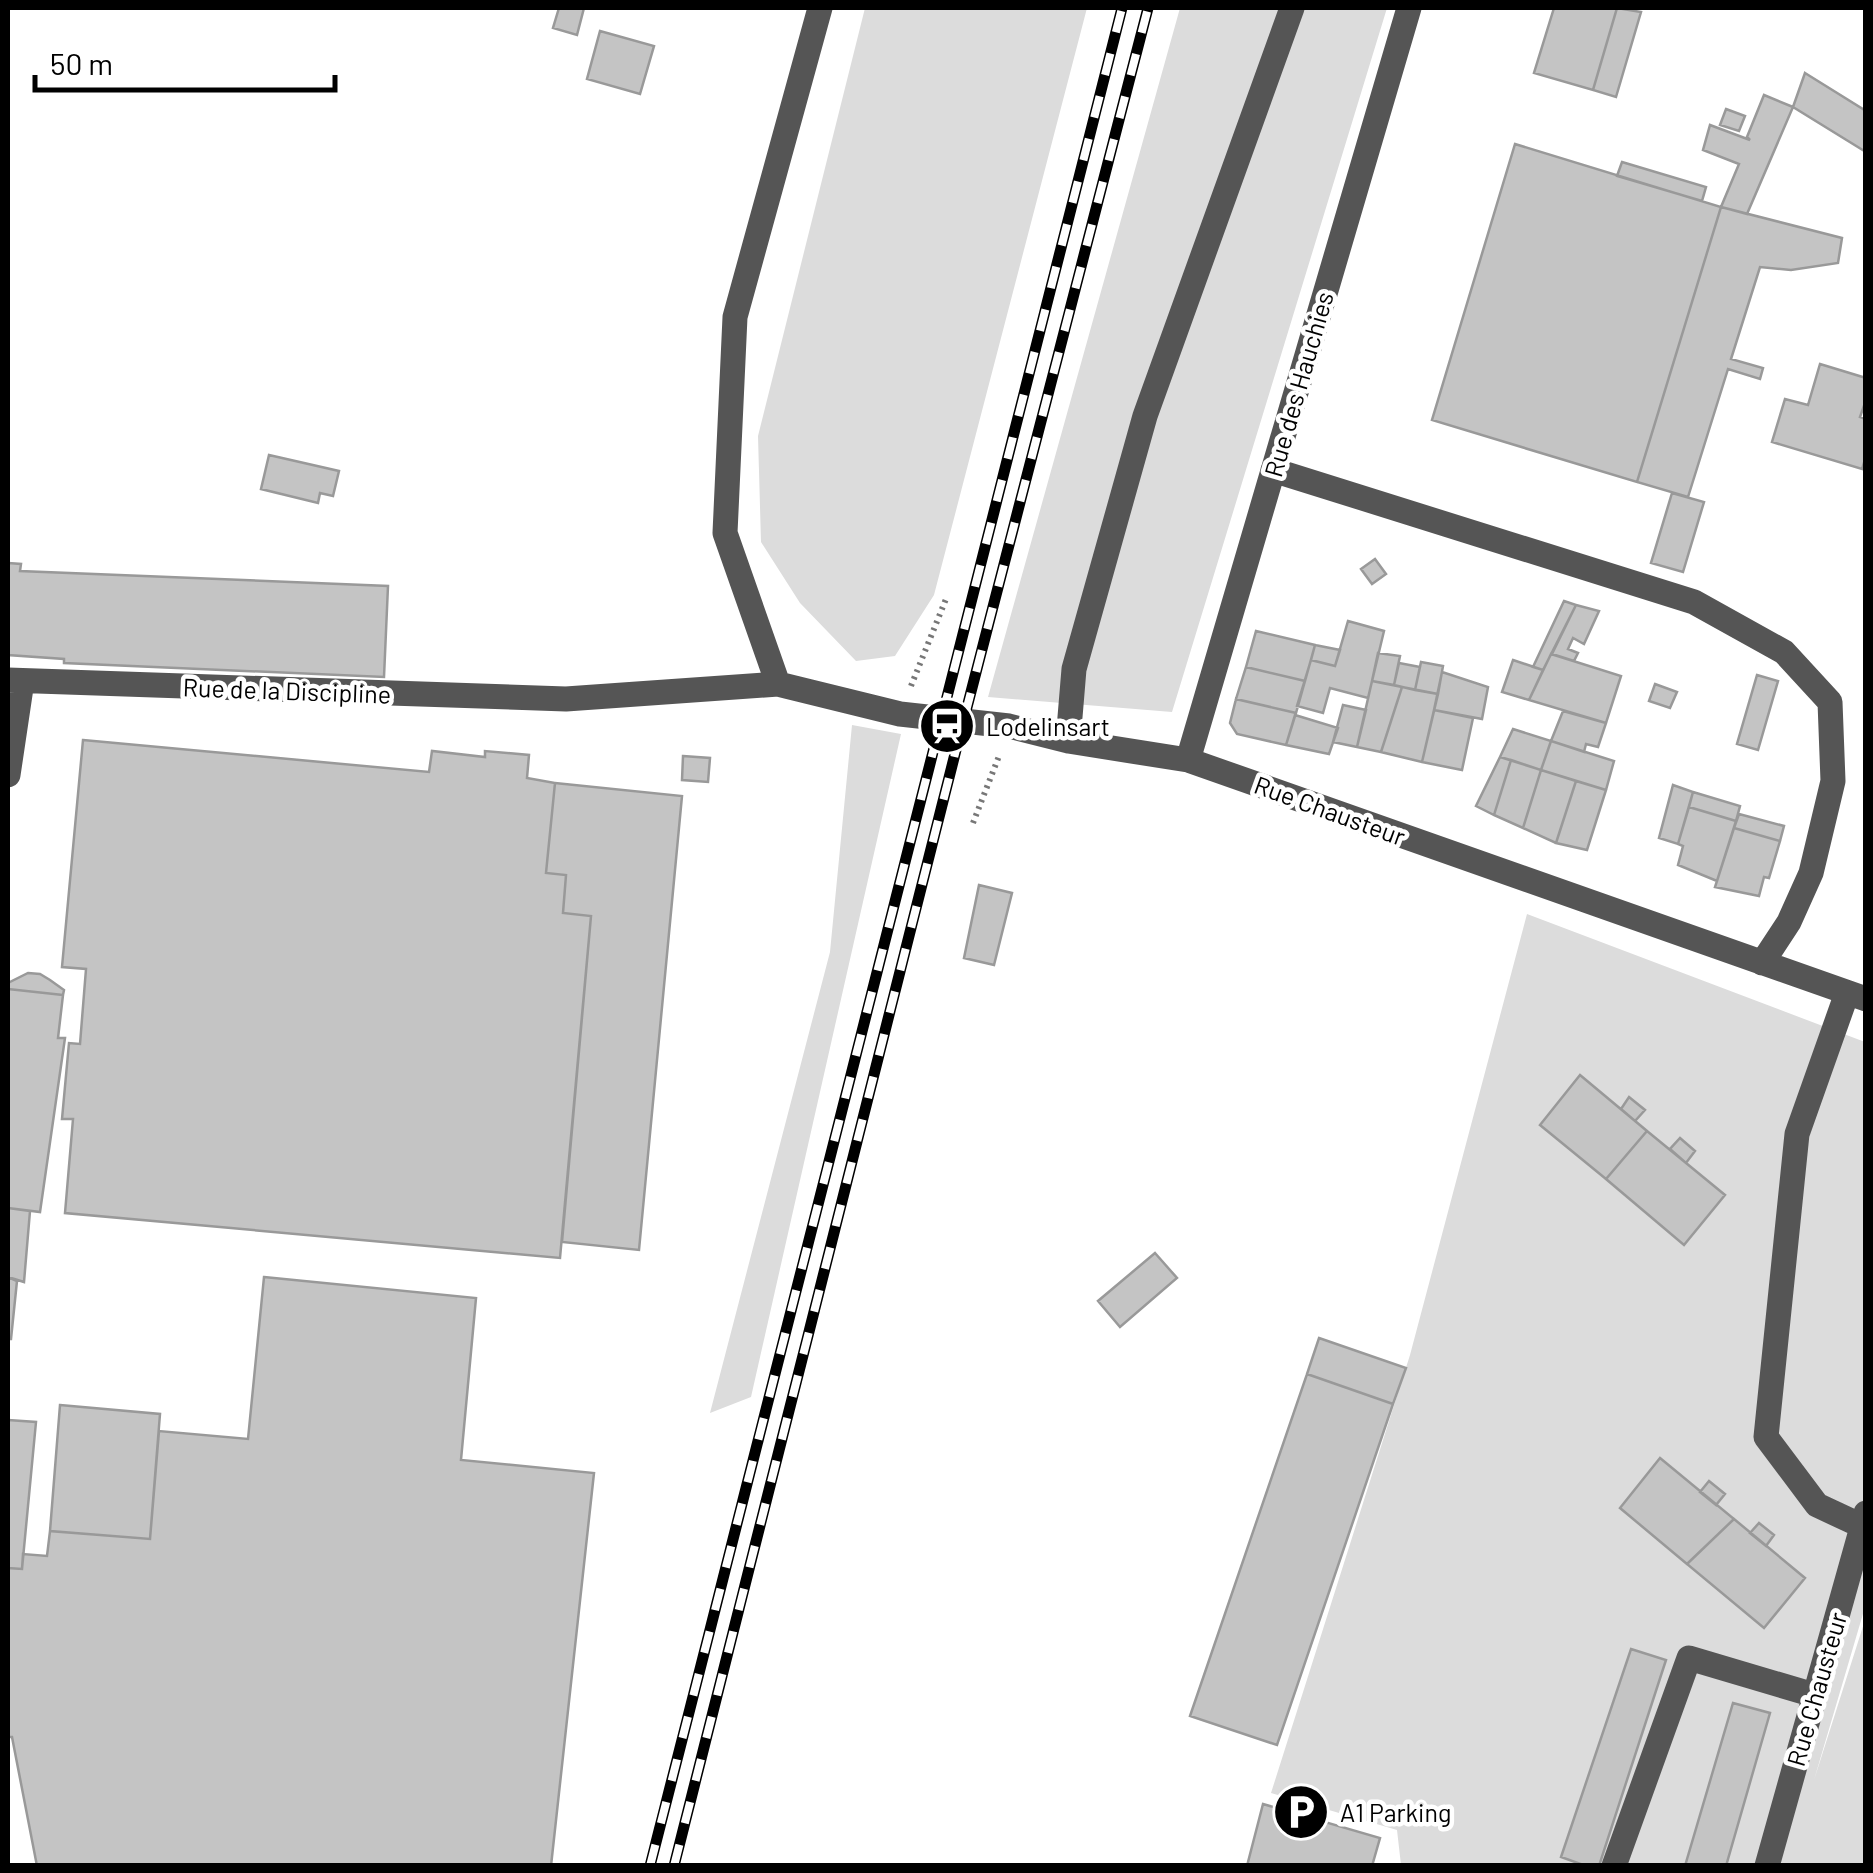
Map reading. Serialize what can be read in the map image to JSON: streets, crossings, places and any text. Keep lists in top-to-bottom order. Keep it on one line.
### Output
{"streets":{"street":["Rue des Hauchies","Rue de la Discipline","Rue Chausteur"]},"crossings":[["Rue des Hauchies","Rue Chausteur"],["Rue de la Discipline","Rue Chausteur"]],"places":{"station":["Lodelinsart"],"parking":["A1 Parking"]},"scale_bar":"50 m"}
